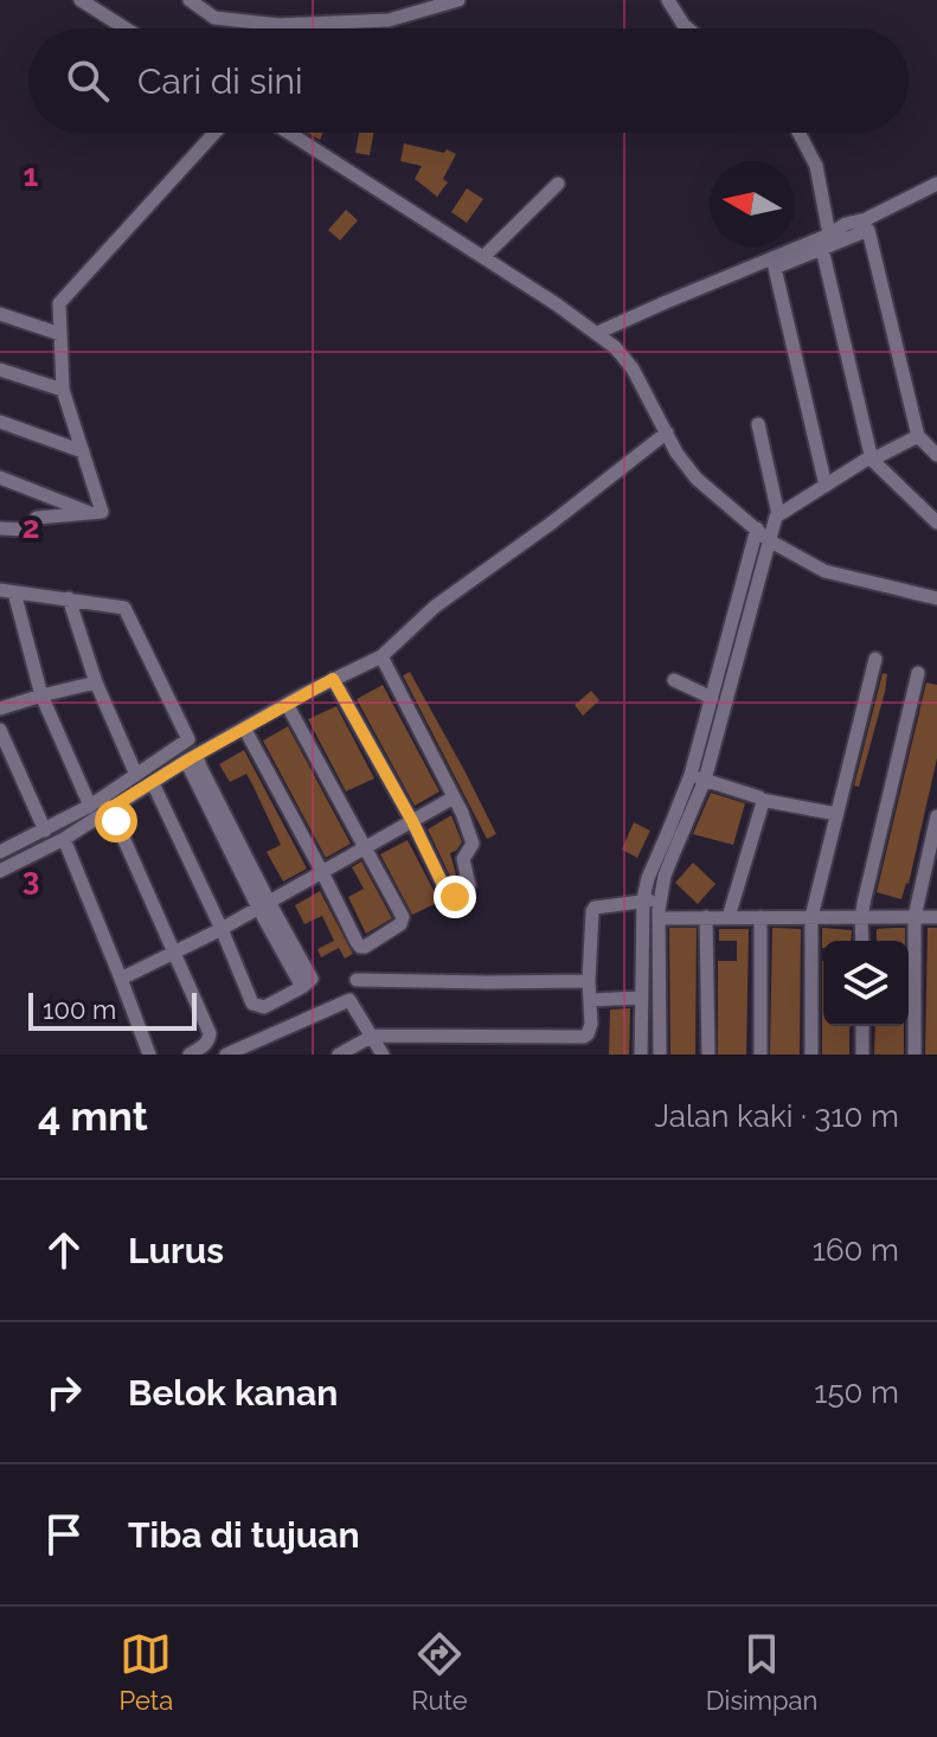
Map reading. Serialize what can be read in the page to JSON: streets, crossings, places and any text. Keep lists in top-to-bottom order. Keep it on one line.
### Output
{"scale_bar":"100 m","north":"left","page":{"search":"Cari di sini","scale":"100 m","heading":["4 mnt","Jalan kaki · 310 m"],"list":[["Lurus","160 m"],["Belok kanan","150 m"],"Tiba di tujuan"],"nav":["Peta","Rute","Disimpan"]},"grid":{"rows":["1","2","3"]}}
